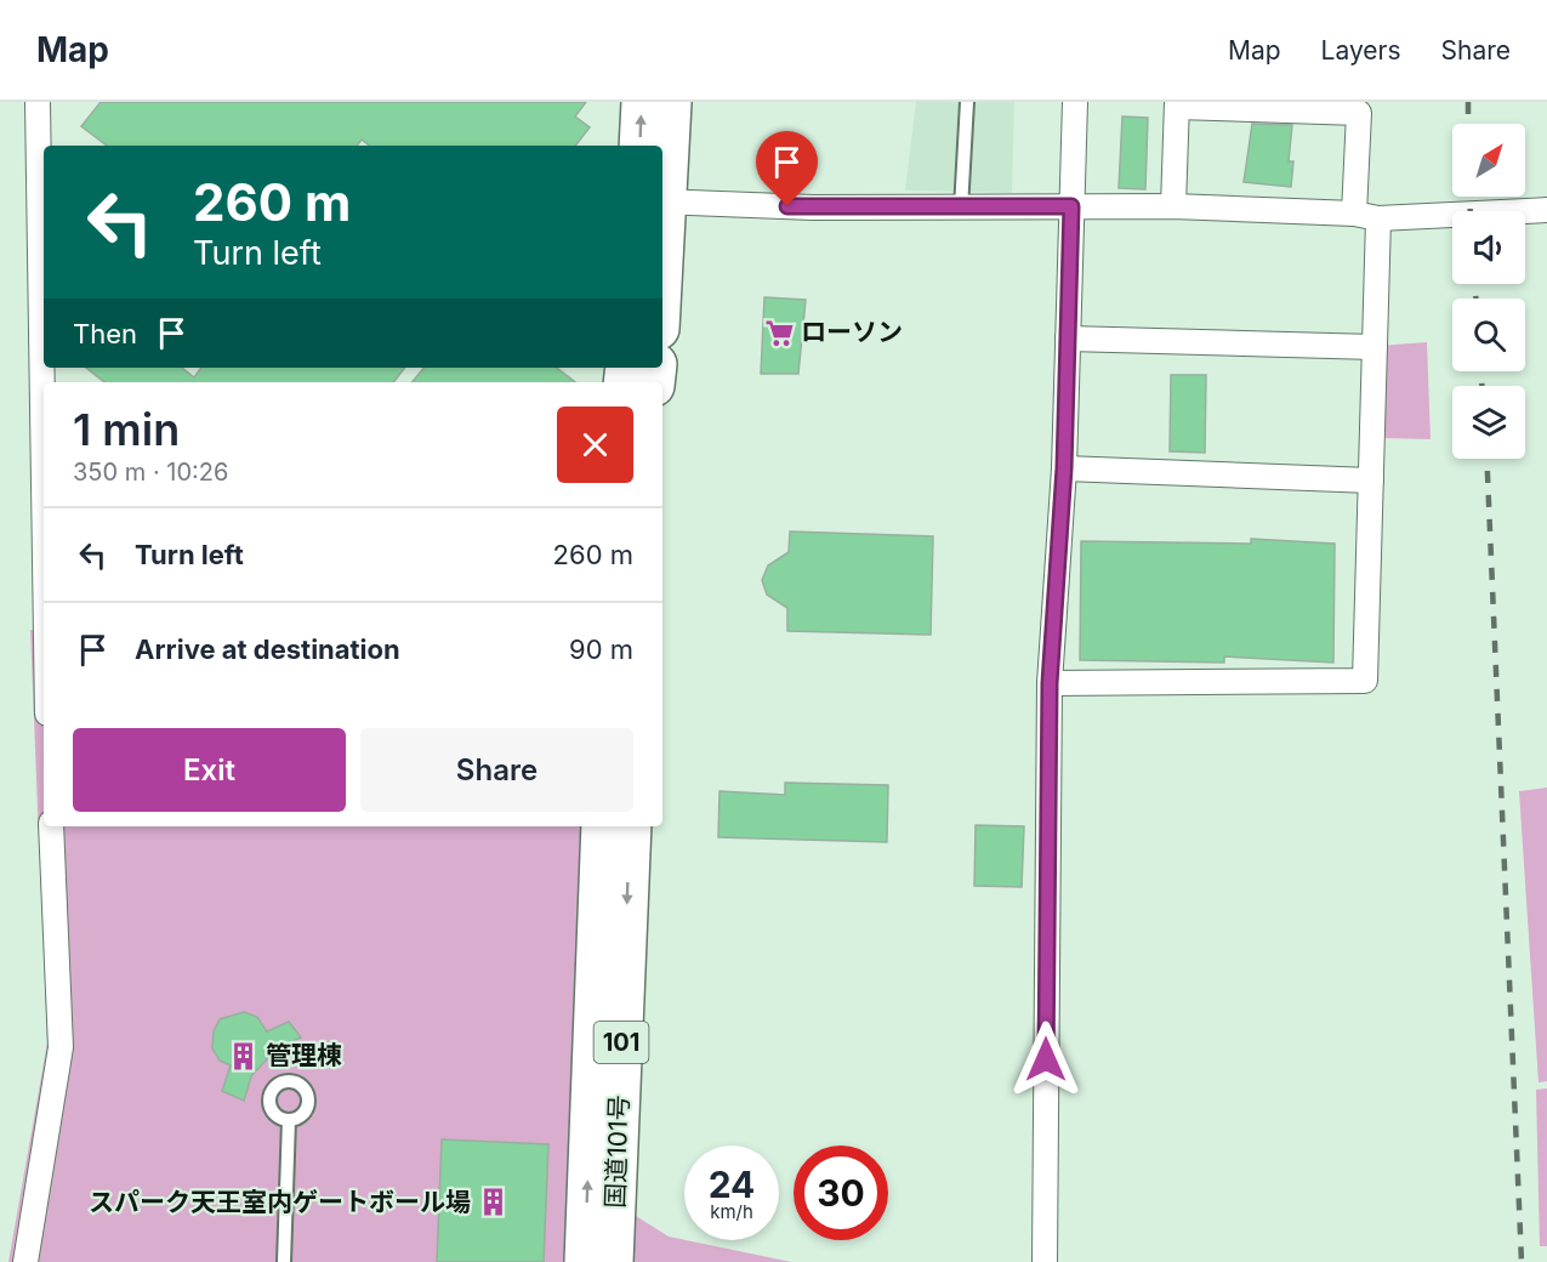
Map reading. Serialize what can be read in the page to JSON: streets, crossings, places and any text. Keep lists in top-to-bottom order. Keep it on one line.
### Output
{"streets":{"highway":["101","国道101号"]},"places":{"supermarket":["ローソン"],"building":["管理棟","スパーク天王室内ゲートボール場"]},"north":"top right","page":{"header":"Map","nav":["Map","Layers","Share"],"turn":["260 m","Turn left"],"then":"Then","heading":["1 min","350 m · 10:26"],"list":[{"name":"Turn left","value":"260 m"},{"name":"Arrive at destination","value":"90 m"}],"buttons":["Exit","Share"],"speed":"24 km/h","limit":"30"}}
